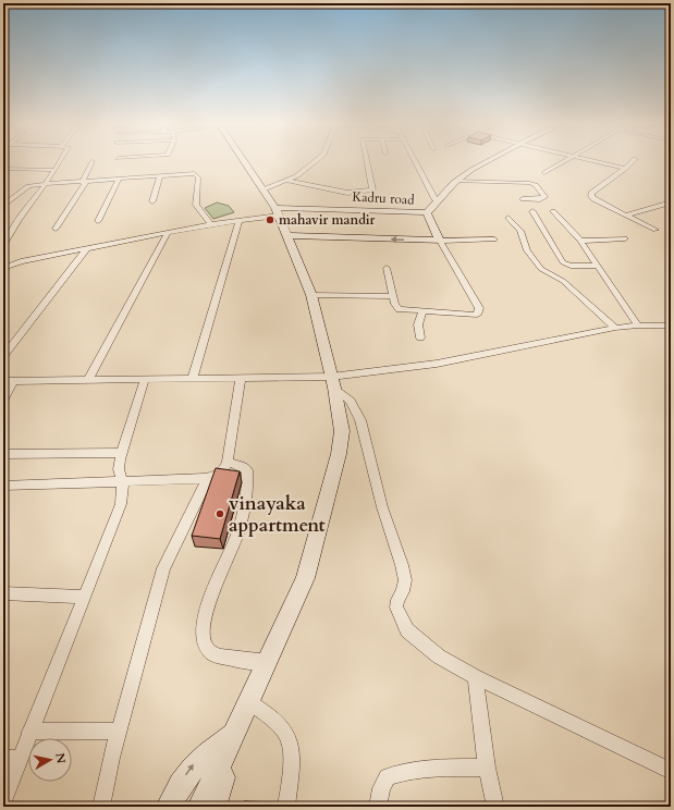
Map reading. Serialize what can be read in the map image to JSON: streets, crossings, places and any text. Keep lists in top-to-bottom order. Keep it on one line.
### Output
{"streets":{"main road":["Kadru road"]},"places":["mahavir mandir","vinayaka appartment"],"north":"right"}
